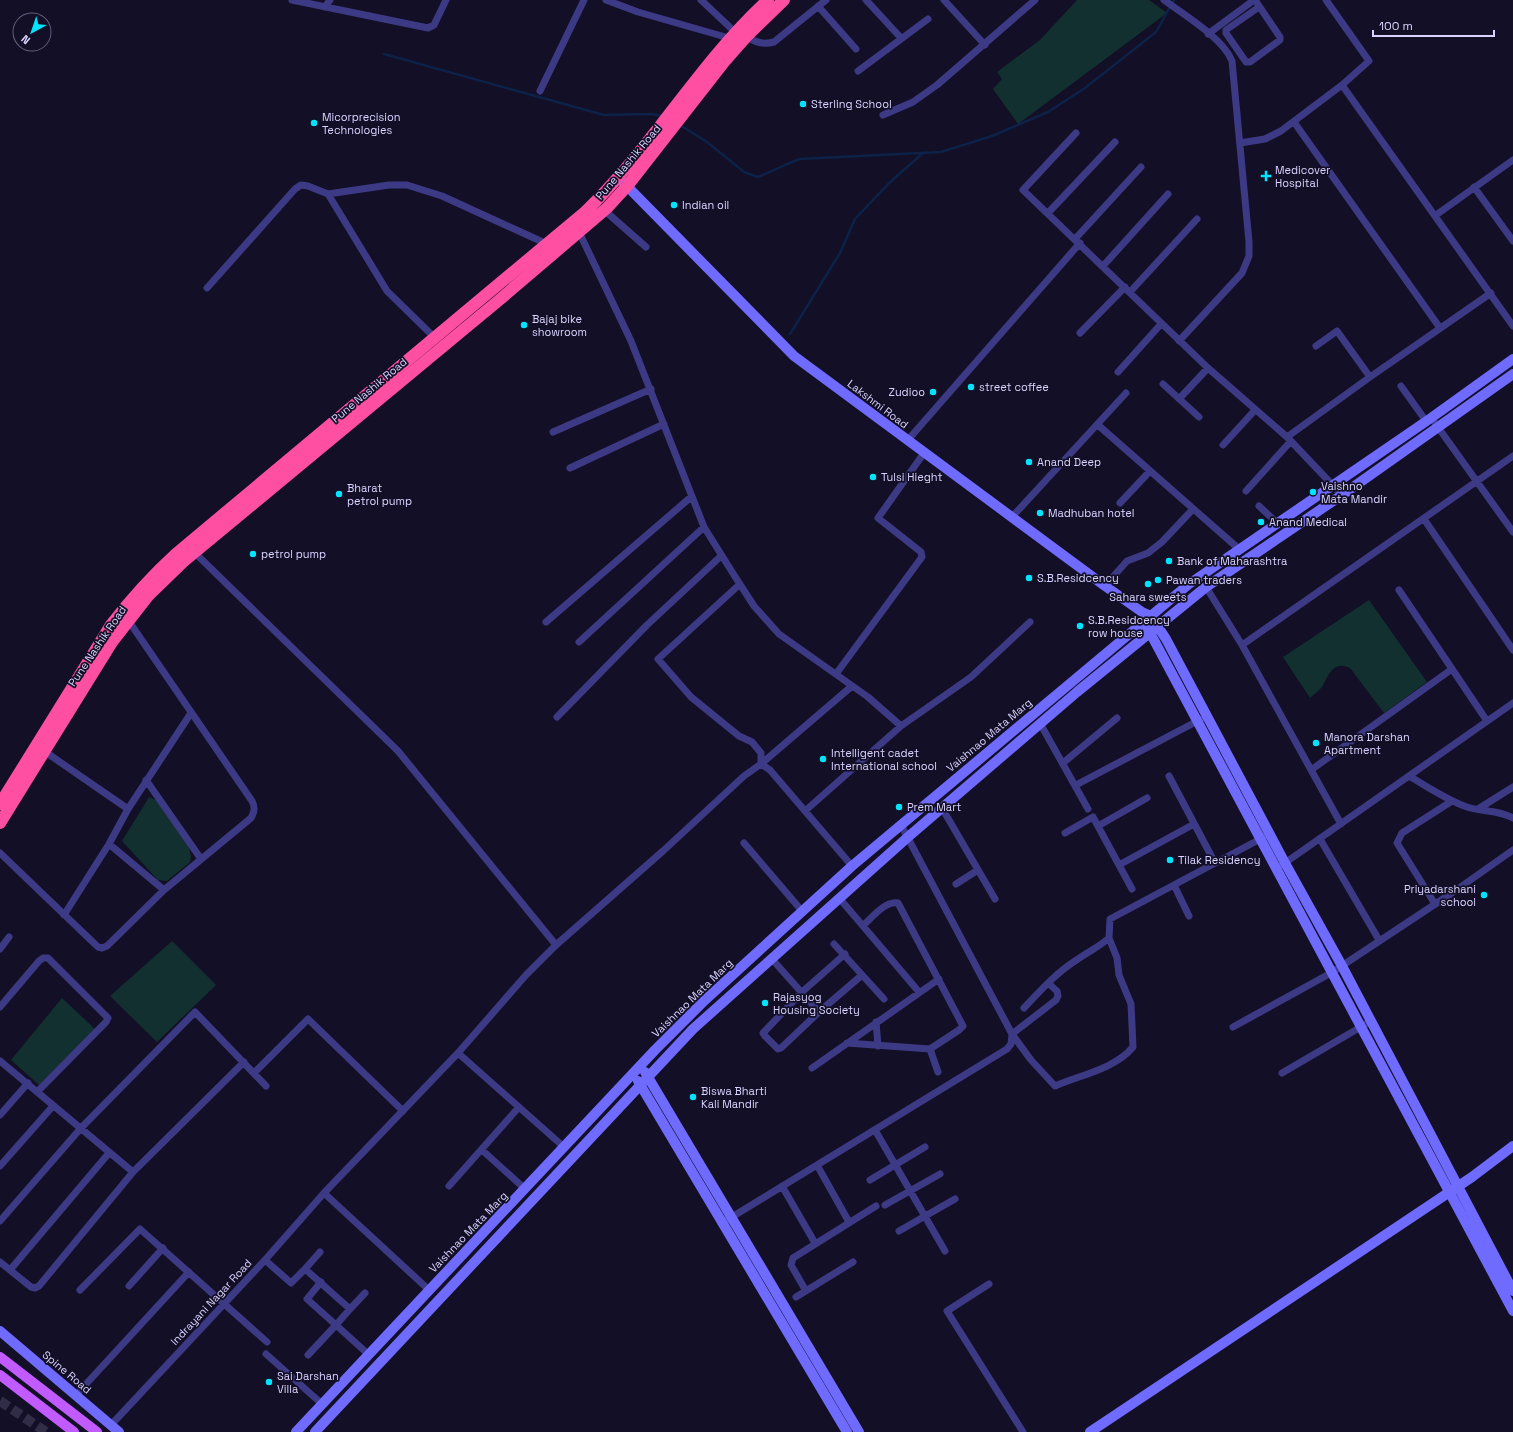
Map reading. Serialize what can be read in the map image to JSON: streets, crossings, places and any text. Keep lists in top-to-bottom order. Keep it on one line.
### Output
{"streets":{"highway":["Pune Nashik Road"],"main road":["Lakshmi Road","Vaishnao Mata Marg","Spine Road"],"street":["Indrayani Nagar Road"]},"crossings":[["Pune Nashik Road","Lakshmi Road"],["Lakshmi Road","Vaishnao Mata Marg"],["Indrayani Nagar Road","Spine Road"]],"places":{"other":["Sterling School","Micorprecision Technologies","Indian oil","Bajaj bike showroom","street coffee","Zudioo","Anand Deep","Tulsi Hieght","Vaishno Mata Mandir","Bharat petrol pump","Madhuban hotel","Anand Medical","petrol pump","Bank of Maharashtra","S.B.Residcency","Pawan traders","Sahara sweets","S.B.Residcency row house","Manora Darshan Apartment","Intelligent cadet International school","Prem Mart","Tilak Residency","Priyadarshani school","Rajasyog Housing Society","Biswa Bharti Kali Mandir","Sai Darshan Villa"],"health":["Medicover Hospital"]},"scale_bar":"100 m","north":"bottom left"}
